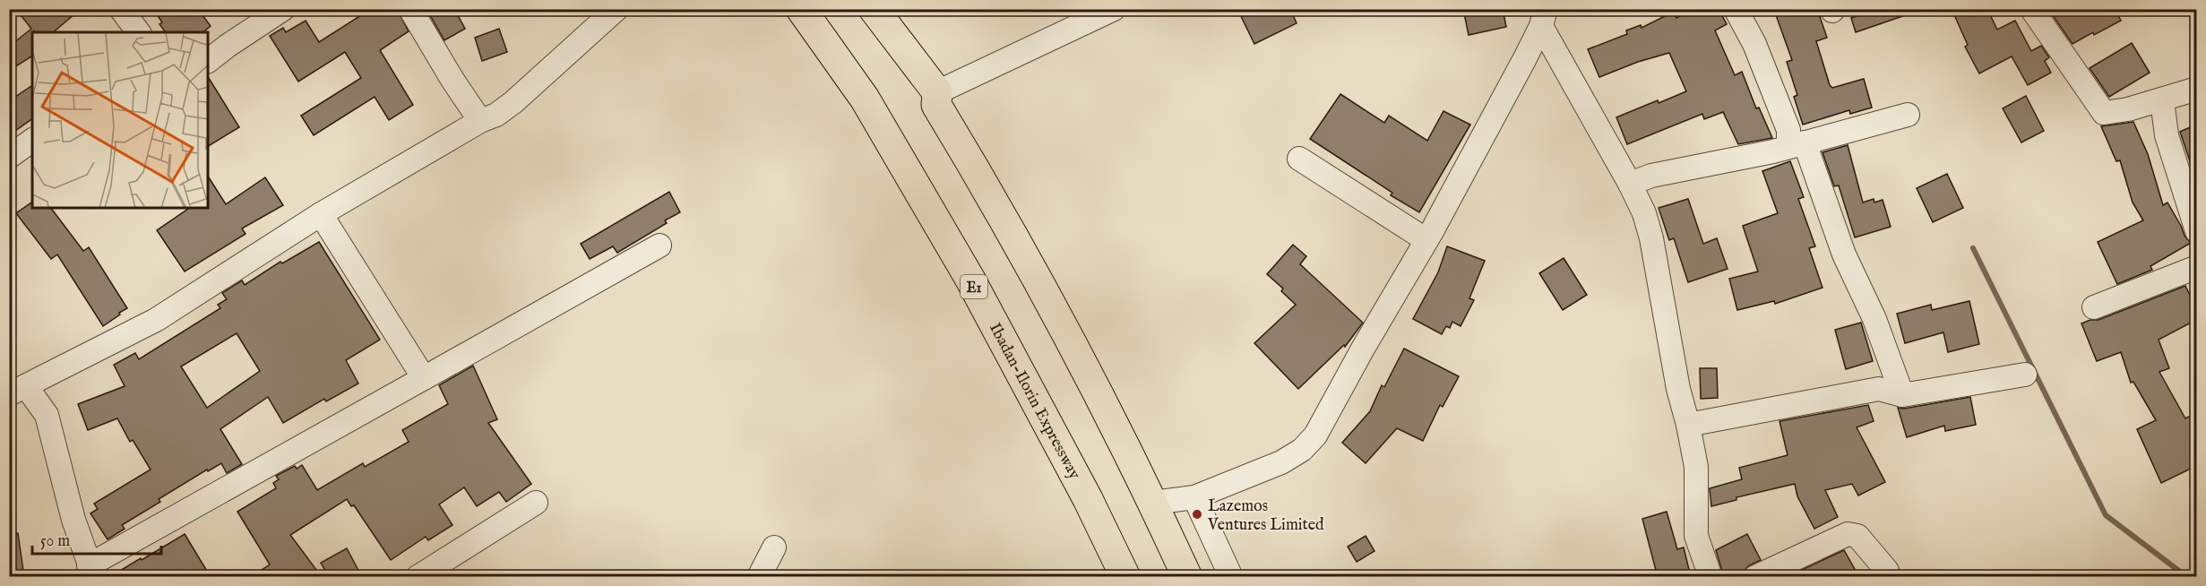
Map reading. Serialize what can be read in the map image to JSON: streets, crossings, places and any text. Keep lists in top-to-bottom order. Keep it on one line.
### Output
{"streets":{"highway":["E1","Ibadan-Ilorin Expressway"]},"places":["Lazemos Ventures Limited"],"scale_bar":"50 m"}
